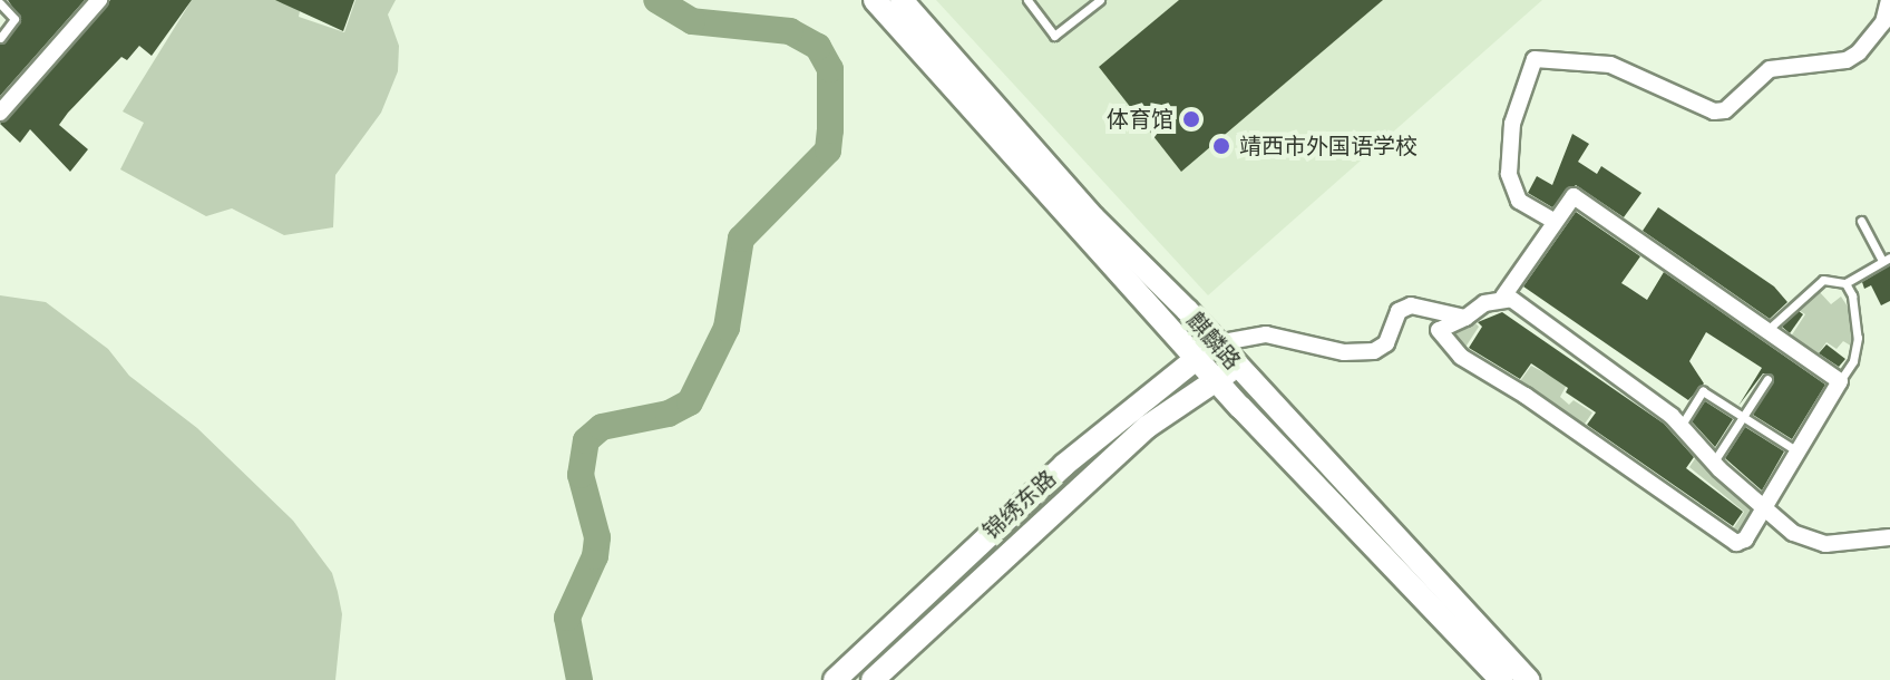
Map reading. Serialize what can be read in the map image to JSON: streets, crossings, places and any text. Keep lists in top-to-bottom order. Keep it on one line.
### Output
{"streets":{"main road":["麒麟路","锦绣东路"]},"crossings":[["麒麟路","锦绣东路"]],"places":["体育馆","靖西市外国语学校"]}
